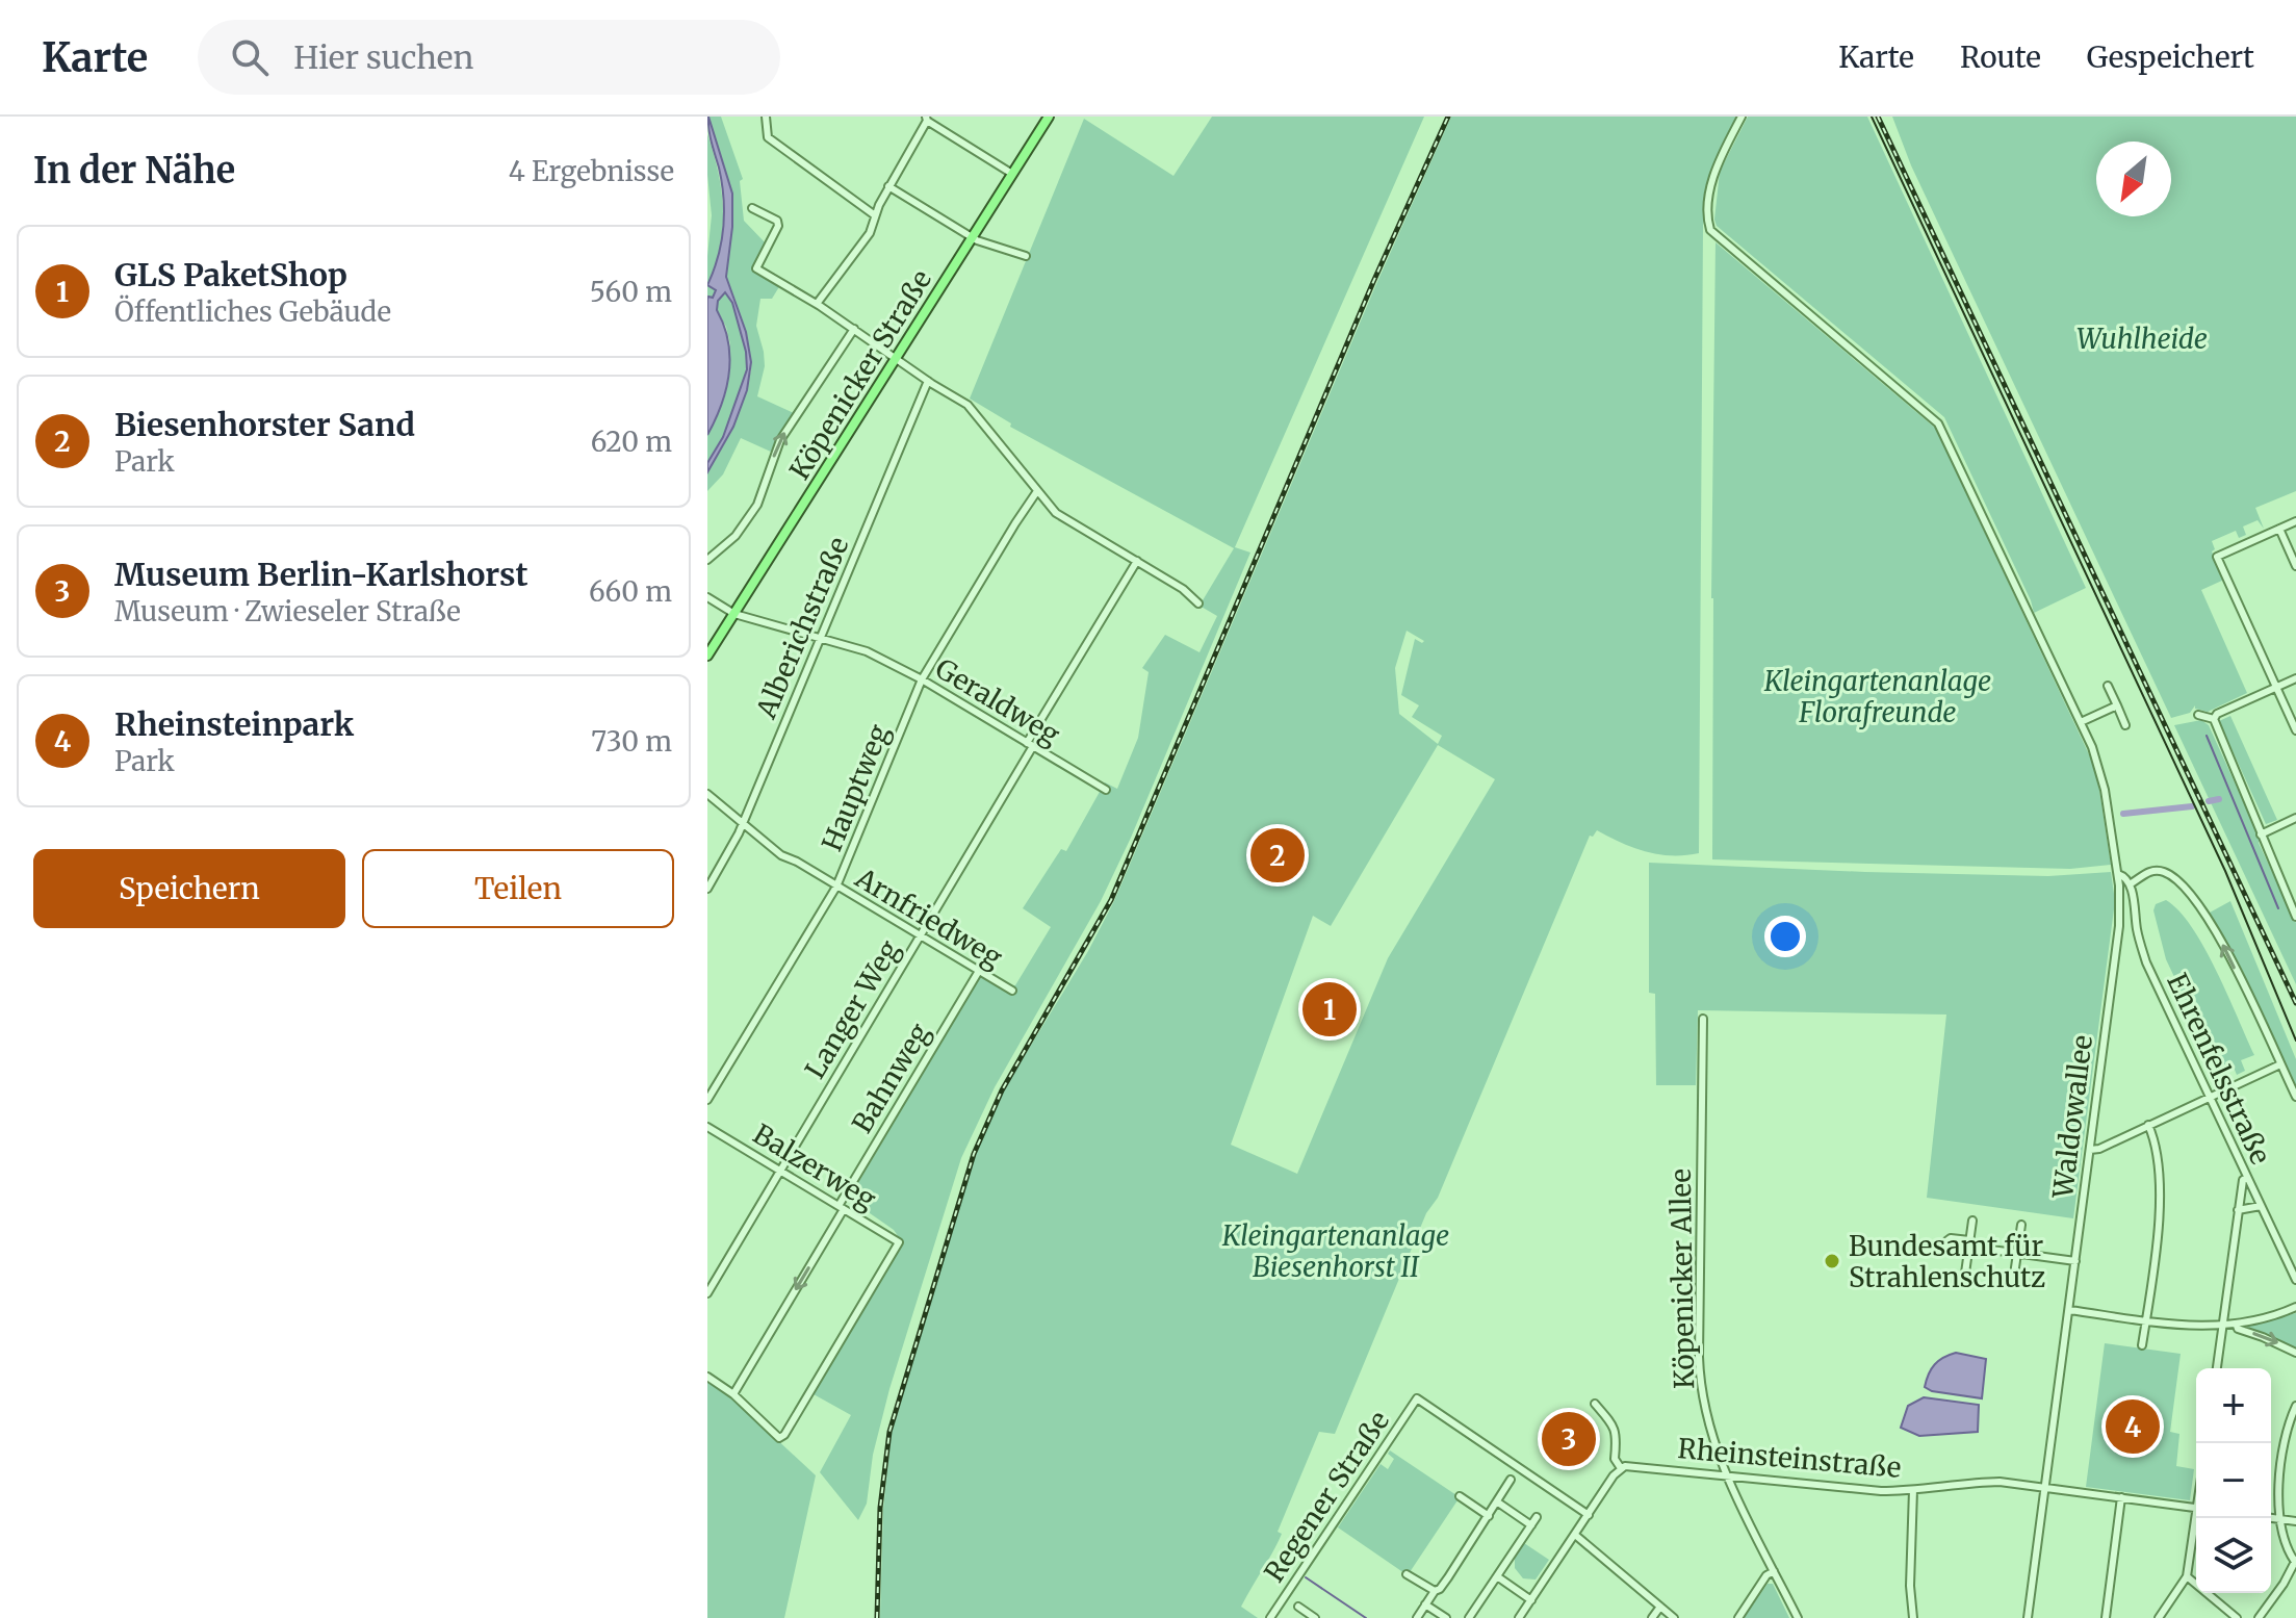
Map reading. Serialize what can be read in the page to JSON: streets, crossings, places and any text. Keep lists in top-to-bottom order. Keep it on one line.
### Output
{"streets":{"main road":["Köpenicker Straße"],"street":["Alberichstraße","Geraldweg","Hauptweg","Arnfriedweg","Langer Weg","Ehrenfelsstraße","Bahnweg","Waldowallee","Balzerweg","Köpenicker Allee","Rheinsteinstraße","Regener Straße"]},"crossings":[["Köpenicker Straße","Geraldweg"],["Alberichstraße","Geraldweg"],["Alberichstraße","Arnfriedweg"],["Geraldweg","Hauptweg"],["Geraldweg","Langer Weg"],["Hauptweg","Arnfriedweg"],["Arnfriedweg","Langer Weg"],["Arnfriedweg","Bahnweg"],["Langer Weg","Balzerweg"],["Bahnweg","Balzerweg"],["Waldowallee","Rheinsteinstraße"],["Köpenicker Allee","Rheinsteinstraße"]],"one_way":["Bahnweg"],"parks":["Wuhlheide","Kleingartenanlage Florafreunde","Kleingartenanlage Biesenhorst II"],"places":["Bundesamt für Strahlenschutz"],"north":"bottom left","page":{"header":"Karte","search":"Hier suchen","nav":["Karte","Route","Gespeichert"],"heading":["In der Nähe","4 Ergebnisse"],"list":[{"mark":"1","name":"GLS PaketShop","note":"Öffentliches Gebäude","value":"560 m"},{"mark":"2","name":"Biesenhorster Sand","note":"Park","value":"620 m"},{"mark":"3","name":"Museum Berlin-Karlshorst","note":"Museum · Zwieseler Straße","value":"660 m"},{"mark":"4","name":"Rheinsteinpark","note":"Park","value":"730 m"}],"buttons":["Speichern","Teilen"],"pins":["2","1","4","3"],"map_buttons":["+","−"]}}
